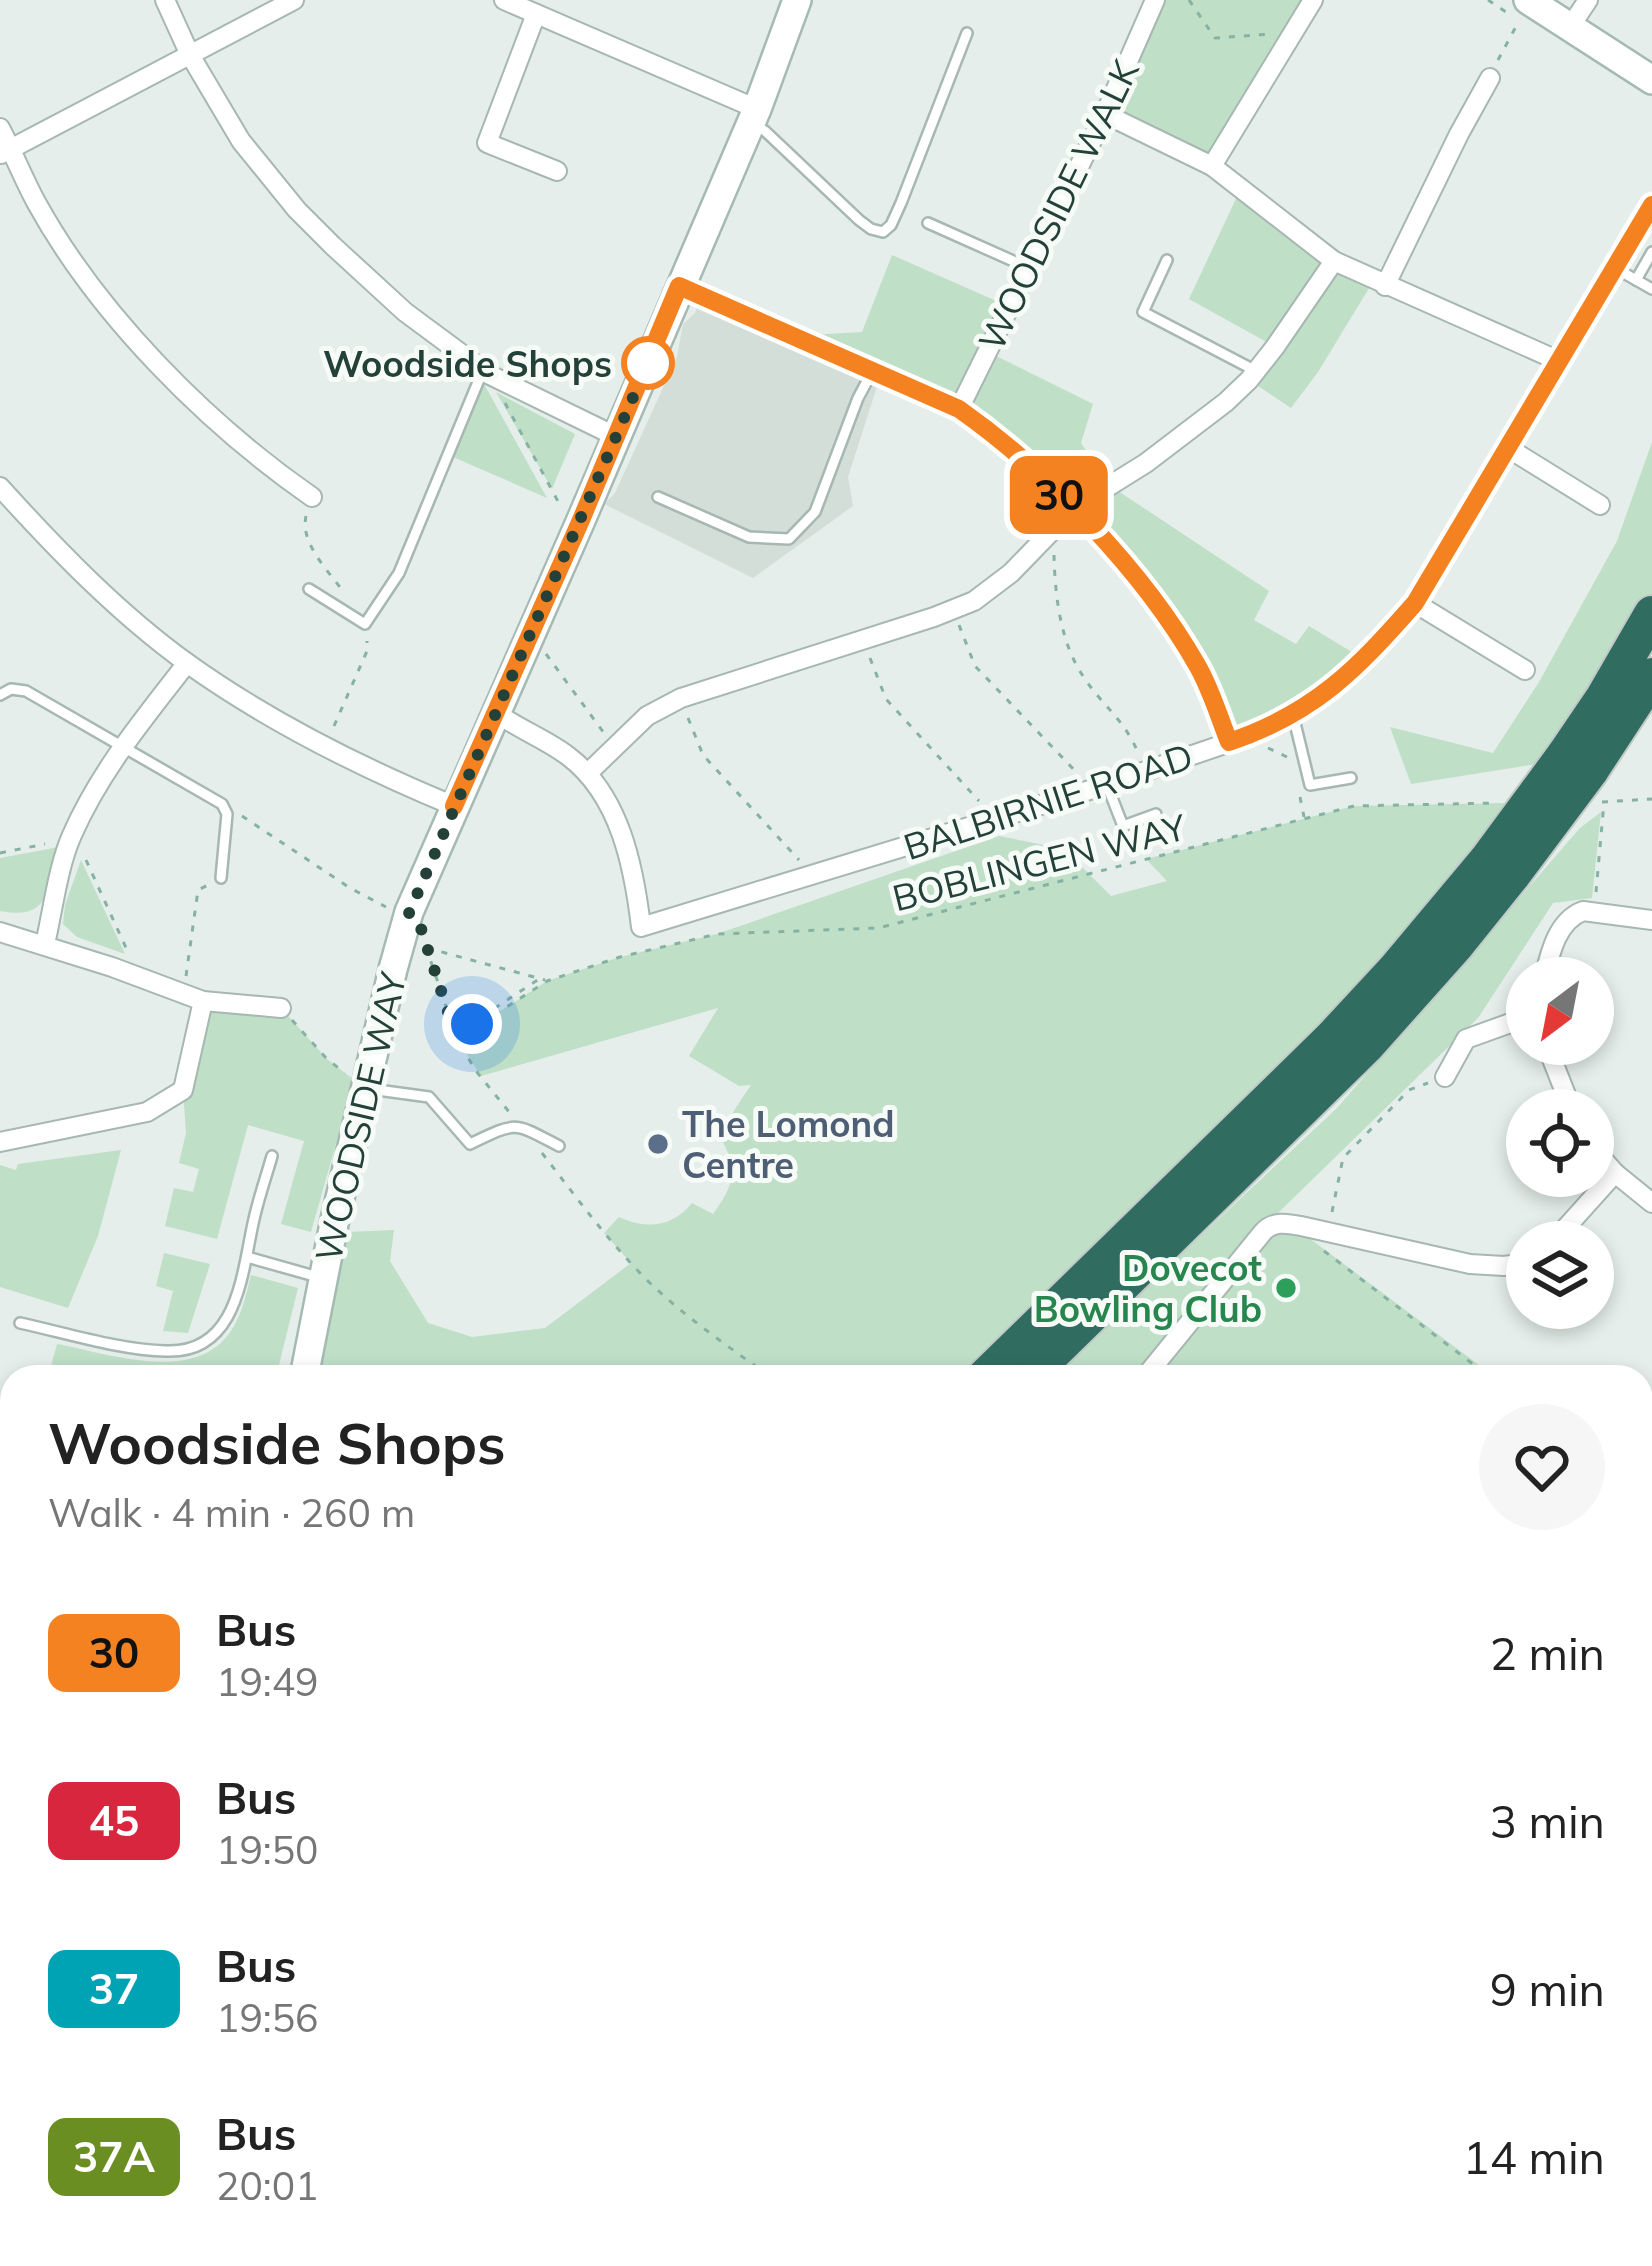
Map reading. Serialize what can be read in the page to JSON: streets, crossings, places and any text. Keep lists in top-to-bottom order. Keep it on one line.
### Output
{"streets":{"street":["WOODSIDE WALK","BALBIRNIE ROAD","WOODSIDE WAY"],"path":["BOBLINGEN WAY"]},"places":["Woodside Shops","The Lomond Centre","Dovecot Bowling Club"],"lines":["bus line 30"],"north":"bottom left","page":{"on_map":"30","heading":["Woodside Shops","Walk · 4 min · 260 m"],"list":[{"mark":"30","name":"Bus","note":"19:49","value":"2 min"},{"mark":"45","name":"Bus","note":"19:50","value":"3 min"},{"mark":"37","name":"Bus","note":"19:56","value":"9 min"},{"mark":"37A","name":"Bus","note":"20:01","value":"14 min"}]}}
